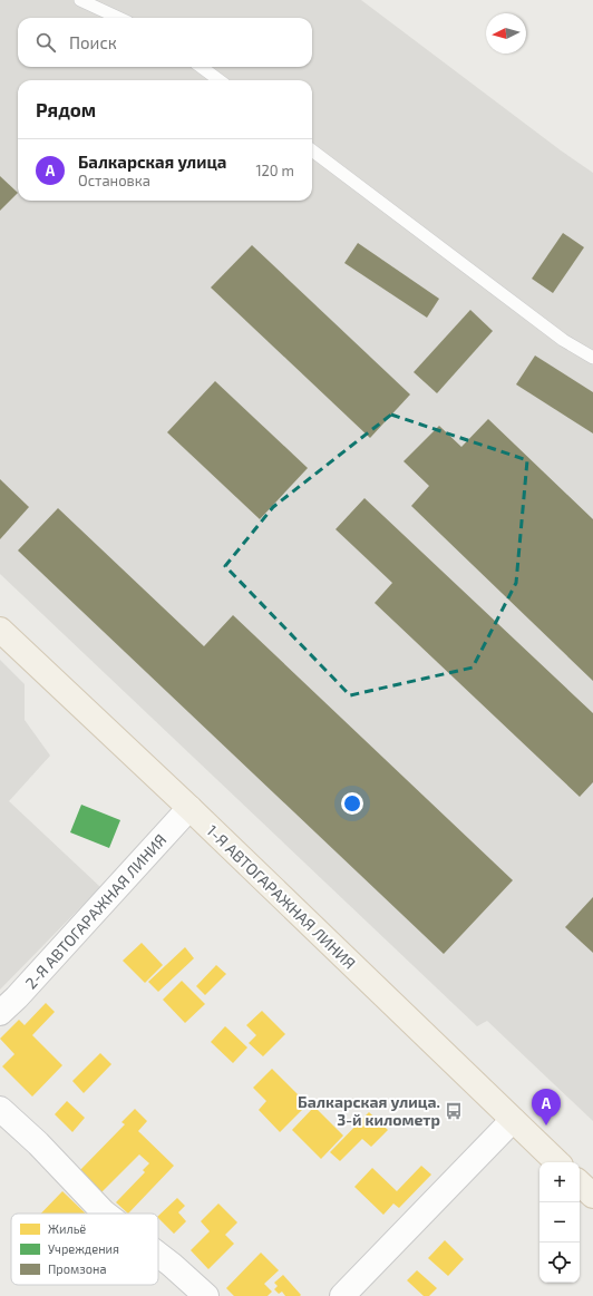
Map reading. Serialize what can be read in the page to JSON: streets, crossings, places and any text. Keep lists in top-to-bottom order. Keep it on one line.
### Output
{"streets":{"main road":["1-Я АВТОГАРАЖНАЯ ЛИНИЯ"],"street":["2-Я АВТОГАРАЖНАЯ ЛИНИЯ"]},"crossings":[["1-Я АВТОГАРАЖНАЯ ЛИНИЯ","2-Я АВТОГАРАЖНАЯ ЛИНИЯ"]],"places":{"bus stop":["Балкарская улица. 3-й километр"]},"legend":["Жильё","Учреждения","Промзона"],"north":"left","page":{"search":"Поиск","heading":"Рядом","list":[{"mark":"A","name":"Балкарская улица","note":"Остановка","value":"120 m"}],"pins":"A","map_buttons":["+","−"]}}
